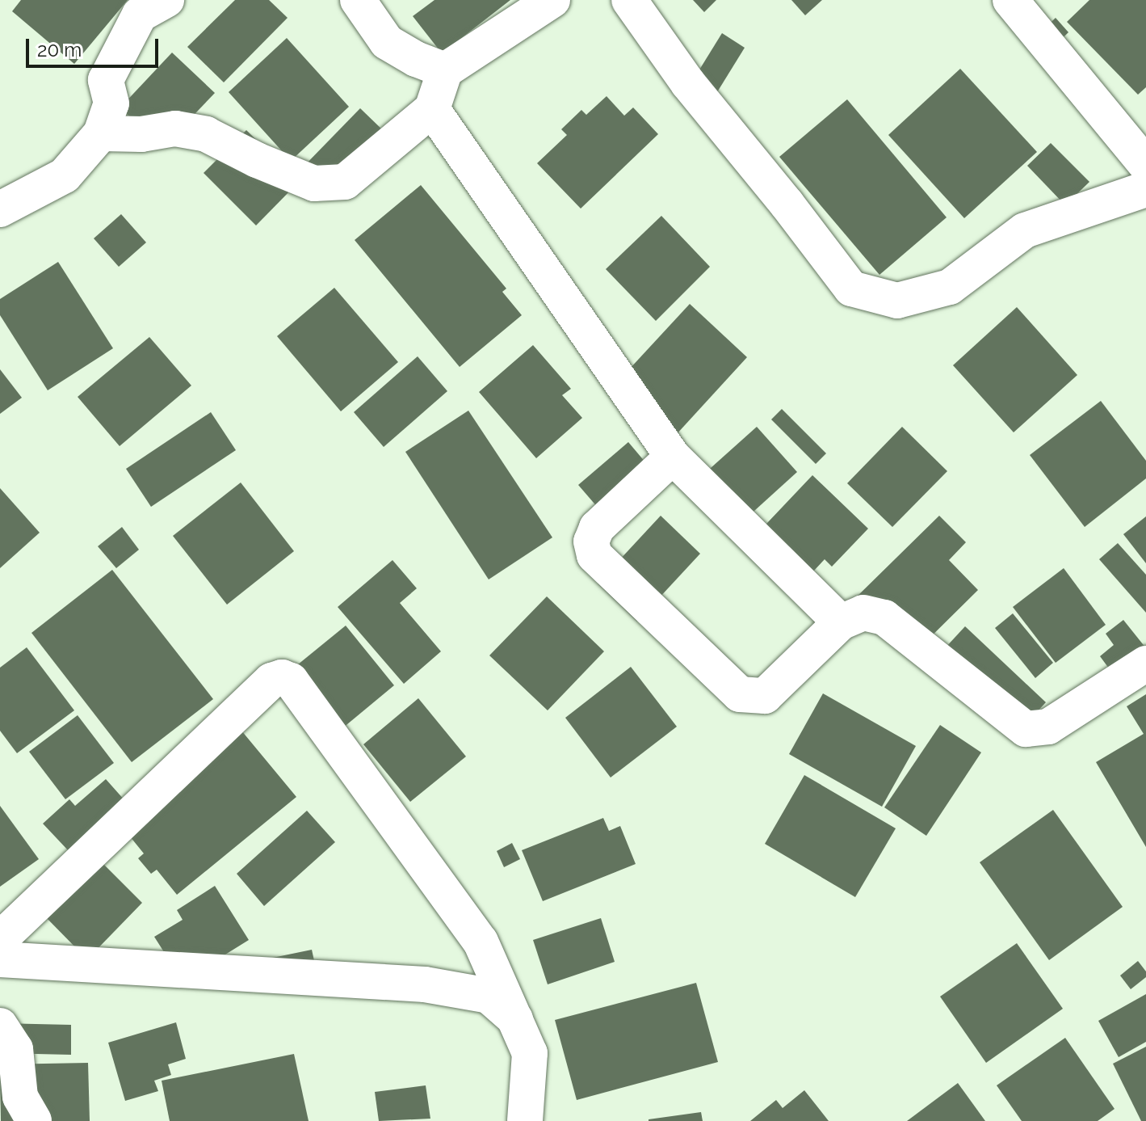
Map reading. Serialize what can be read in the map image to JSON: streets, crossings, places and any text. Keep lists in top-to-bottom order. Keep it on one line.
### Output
{"scale_bar":"20 m"}
